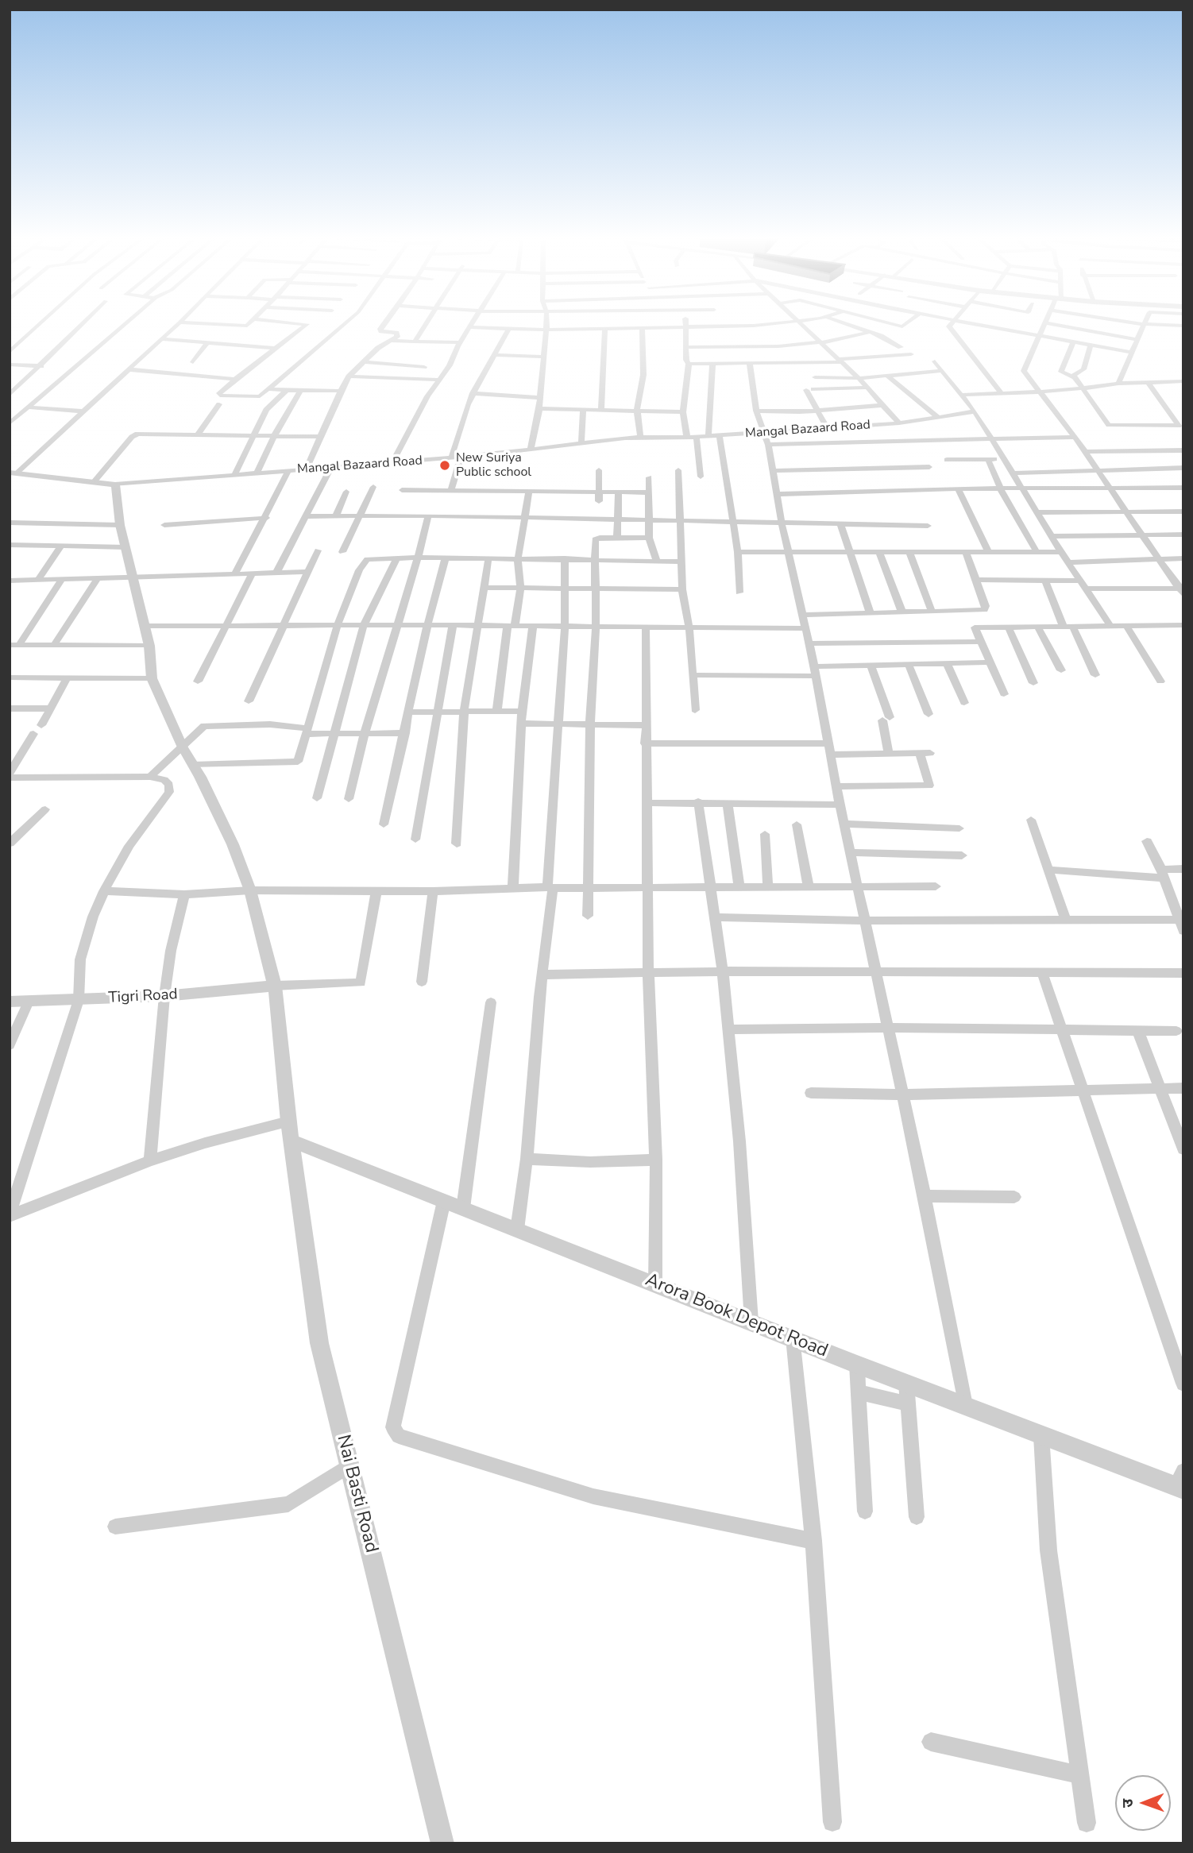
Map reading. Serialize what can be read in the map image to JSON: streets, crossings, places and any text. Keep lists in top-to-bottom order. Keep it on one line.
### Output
{"streets":{"street":["Mangal Bazaard Road","Tigri Road","Arora Book Depot Road","Nai Basti Road"]},"crossings":[["Mangal Bazaard Road","Nai Basti Road"],["Tigri Road","Nai Basti Road"],["Arora Book Depot Road","Nai Basti Road"]],"places":["New Suriya Public school"],"north":"left"}
